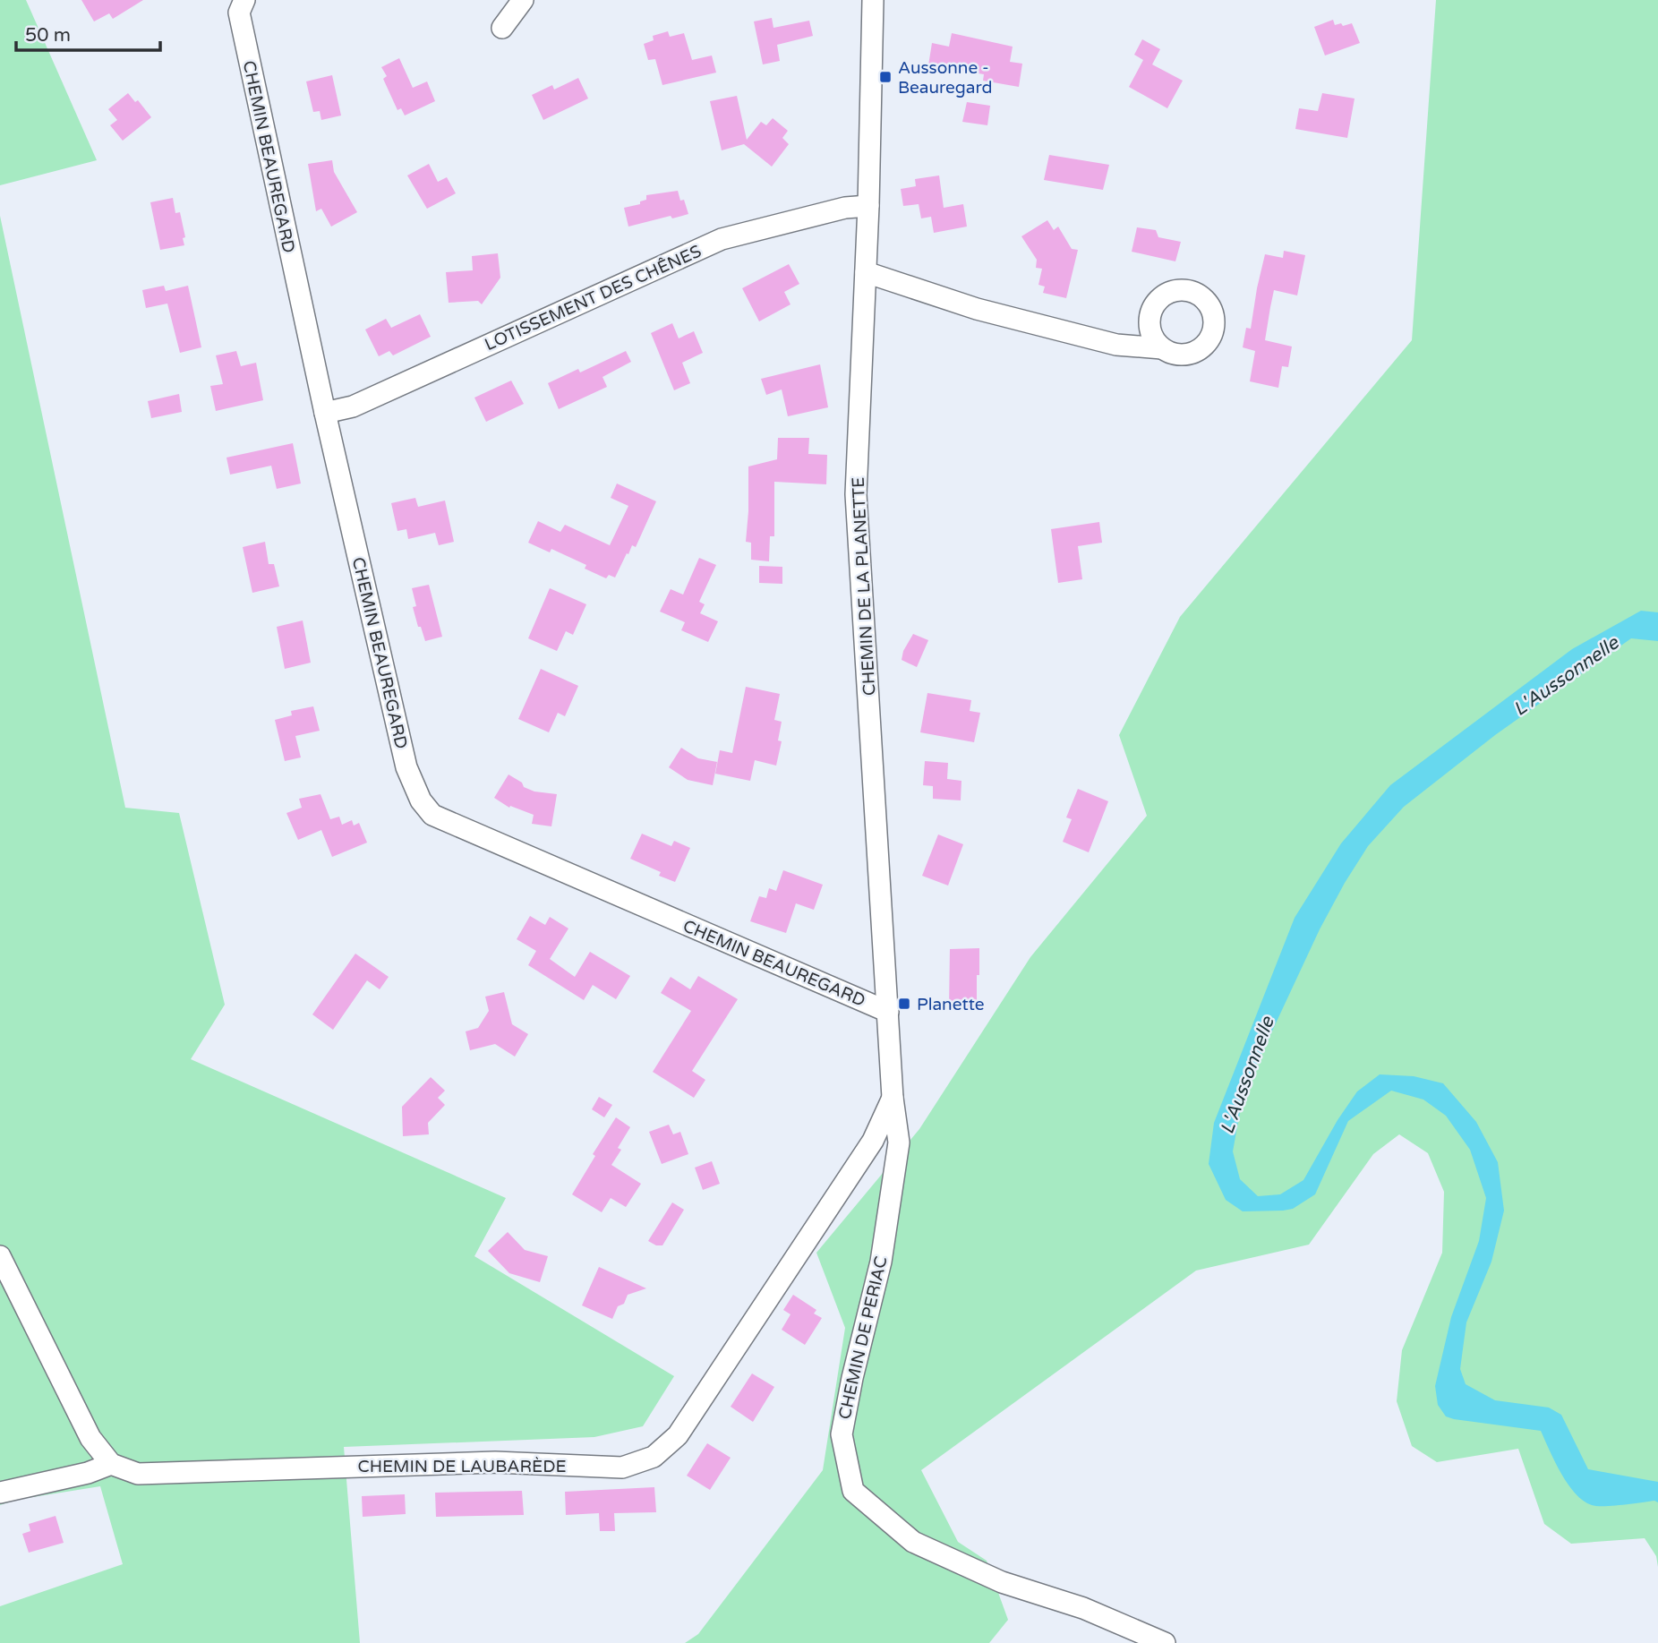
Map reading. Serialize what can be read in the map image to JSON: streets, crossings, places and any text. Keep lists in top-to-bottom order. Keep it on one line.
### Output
{"streets":{"street":["CHEMIN BEAUREGARD","LOTISSEMENT DES CHÊNES","CHEMIN DE LA PLANETTE","CHEMIN DE PERIAC","CHEMIN DE LAUBARÈDE"]},"crossings":[["CHEMIN BEAUREGARD","LOTISSEMENT DES CHÊNES"],["CHEMIN BEAUREGARD","CHEMIN DE LA PLANETTE"],["LOTISSEMENT DES CHÊNES","CHEMIN DE LA PLANETTE"],["CHEMIN DE LA PLANETTE","CHEMIN DE PERIAC"],["CHEMIN DE LA PLANETTE","CHEMIN DE LAUBARÈDE"],["CHEMIN DE PERIAC","CHEMIN DE LAUBARÈDE"]],"water":["L'Aussonnelle"],"places":{"transit":["Aussonne - Beauregard","Planette"]},"scale_bar":"50 m"}
